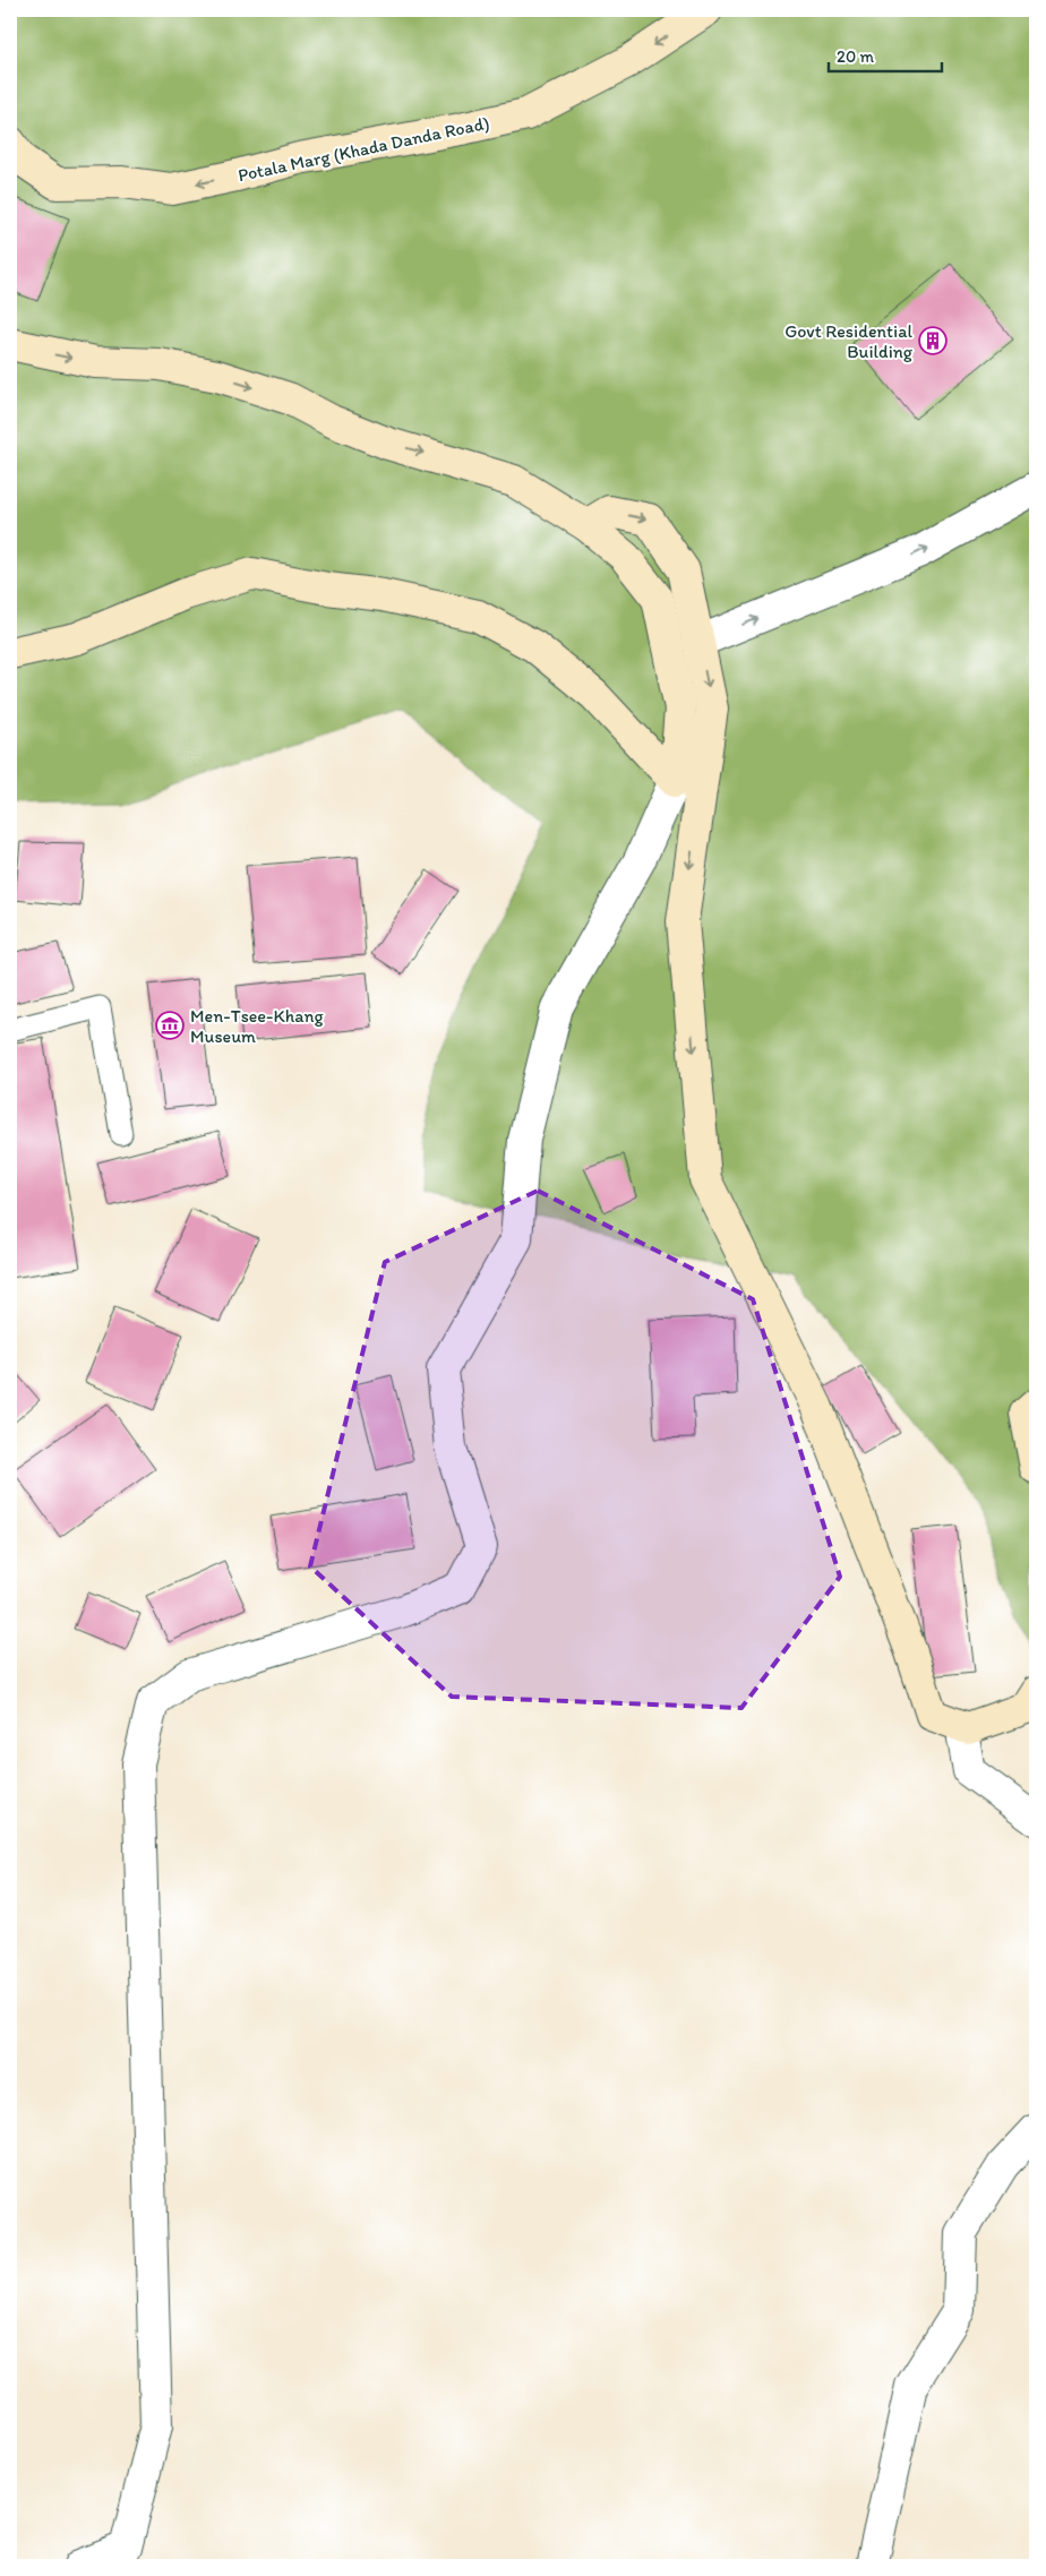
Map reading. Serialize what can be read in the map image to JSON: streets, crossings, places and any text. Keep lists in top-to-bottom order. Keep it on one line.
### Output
{"streets":{"street":["Potala Marg (Khada Danda Road)"]},"one_way":["Potala Marg (Khada Danda Road)"],"places":{"building":["Govt Residential Building"],"museum":["Men-Tsee-Khang Museum"]},"scale_bar":"20 m"}
